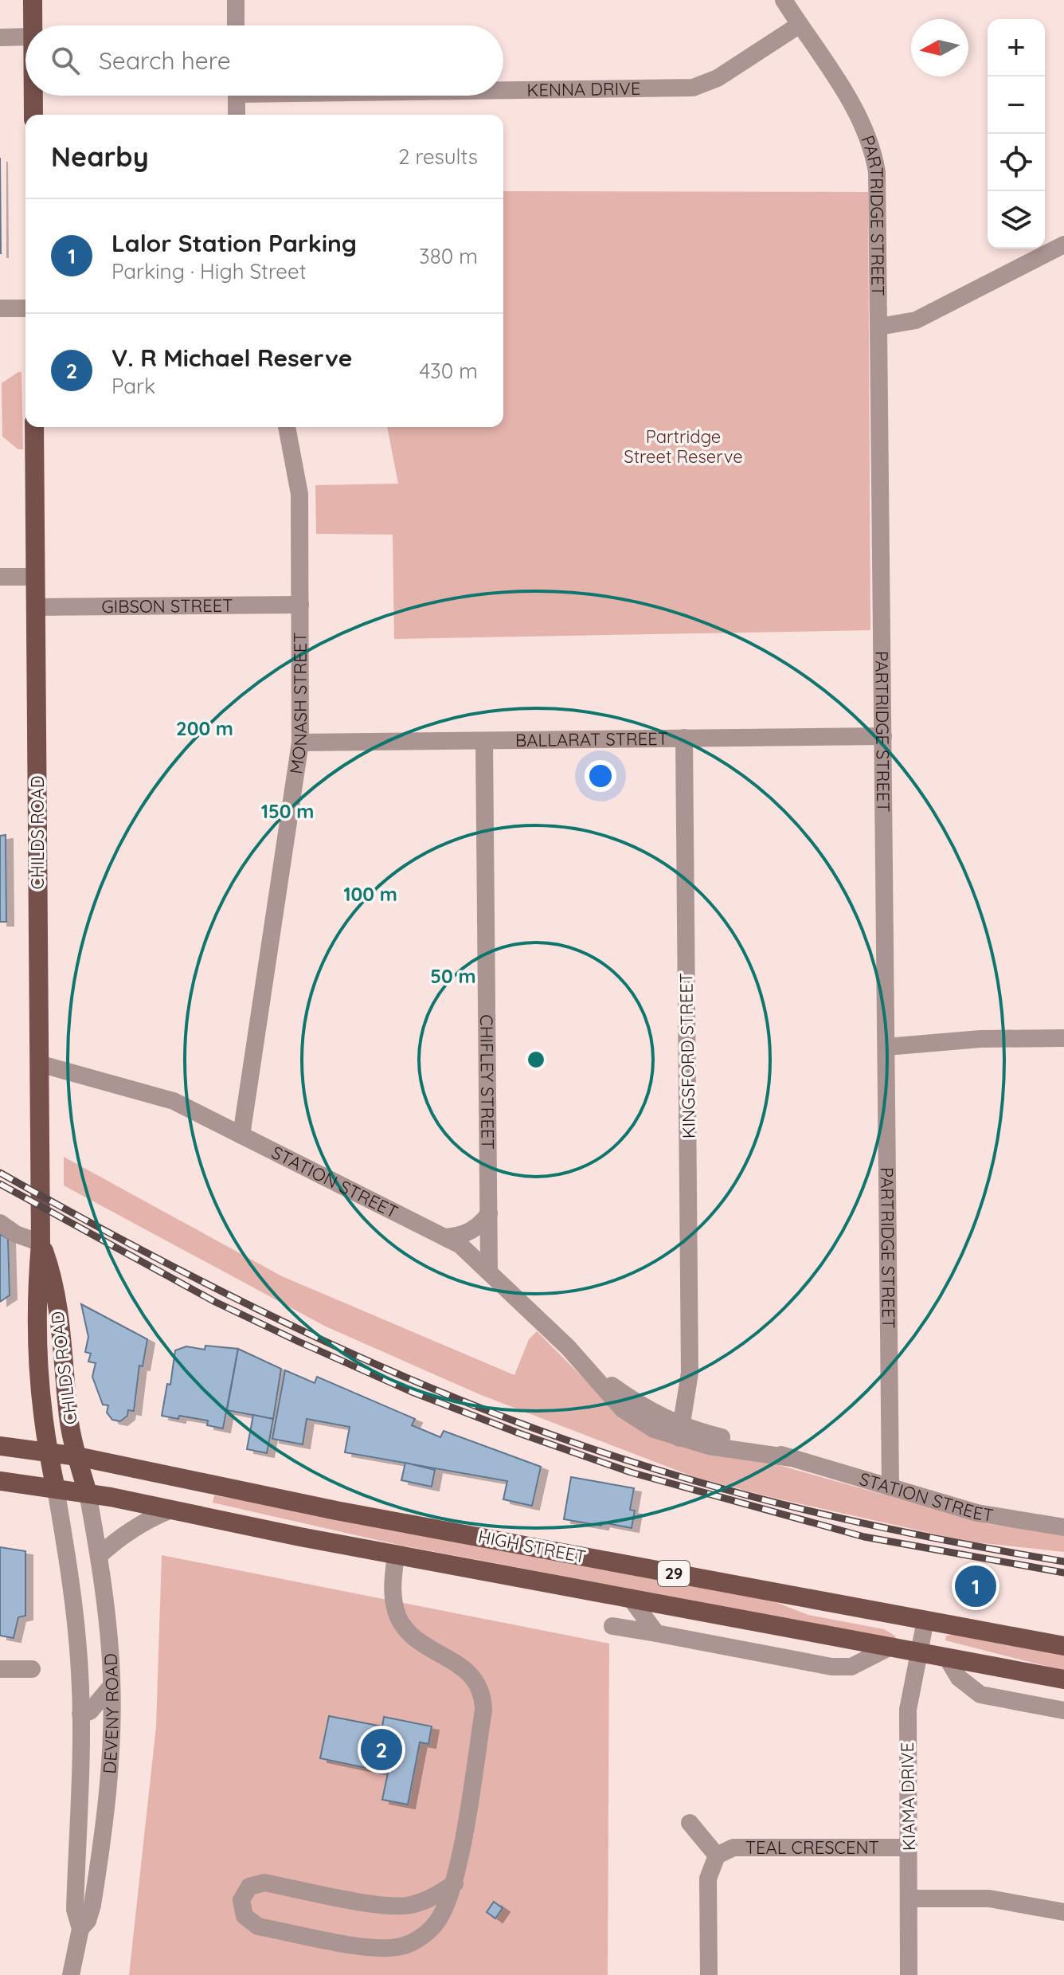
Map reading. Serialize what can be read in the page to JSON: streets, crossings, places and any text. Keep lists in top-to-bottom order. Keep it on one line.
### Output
{"streets":{"main road":["CHILDS ROAD","HIGH STREET","29"],"street":["KENNA DRIVE","PARTRIDGE STREET","GIBSON STREET","MONASH STREET","BALLARAT STREET","KINGSFORD STREET","CHIFLEY STREET","STATION STREET","DEVENY ROAD","KIAMA DRIVE","TEAL CRESCENT"]},"crossings":[["KENNA DRIVE","PARTRIDGE STREET"],["PARTRIDGE STREET","BALLARAT STREET"],["PARTRIDGE STREET","STATION STREET"],["GIBSON STREET","MONASH STREET"],["GIBSON STREET","CHILDS ROAD"],["MONASH STREET","BALLARAT STREET"],["MONASH STREET","STATION STREET"],["BALLARAT STREET","KINGSFORD STREET"],["BALLARAT STREET","CHIFLEY STREET"],["CHILDS ROAD","STATION STREET"],["CHILDS ROAD","HIGH STREET"],["CHILDS ROAD","DEVENY ROAD"],["KINGSFORD STREET","STATION STREET"],["CHIFLEY STREET","STATION STREET"],["HIGH STREET","DEVENY ROAD"],["HIGH STREET","KIAMA DRIVE"],["KIAMA DRIVE","TEAL CRESCENT"]],"parks":["Partridge Street Reserve"],"north":"left","page":{"map_buttons":["+","−"],"search":"Search here","heading":["Nearby","2 results"],"list":[{"mark":"1","name":"Lalor Station Parking","note":"Parking · High Street","value":"380 m"},{"mark":"2","name":"V. R Michael Reserve","note":"Park","value":"430 m"}],"pins":["1","2"]},"rings":["200 m","150 m","100 m","50 m"]}
